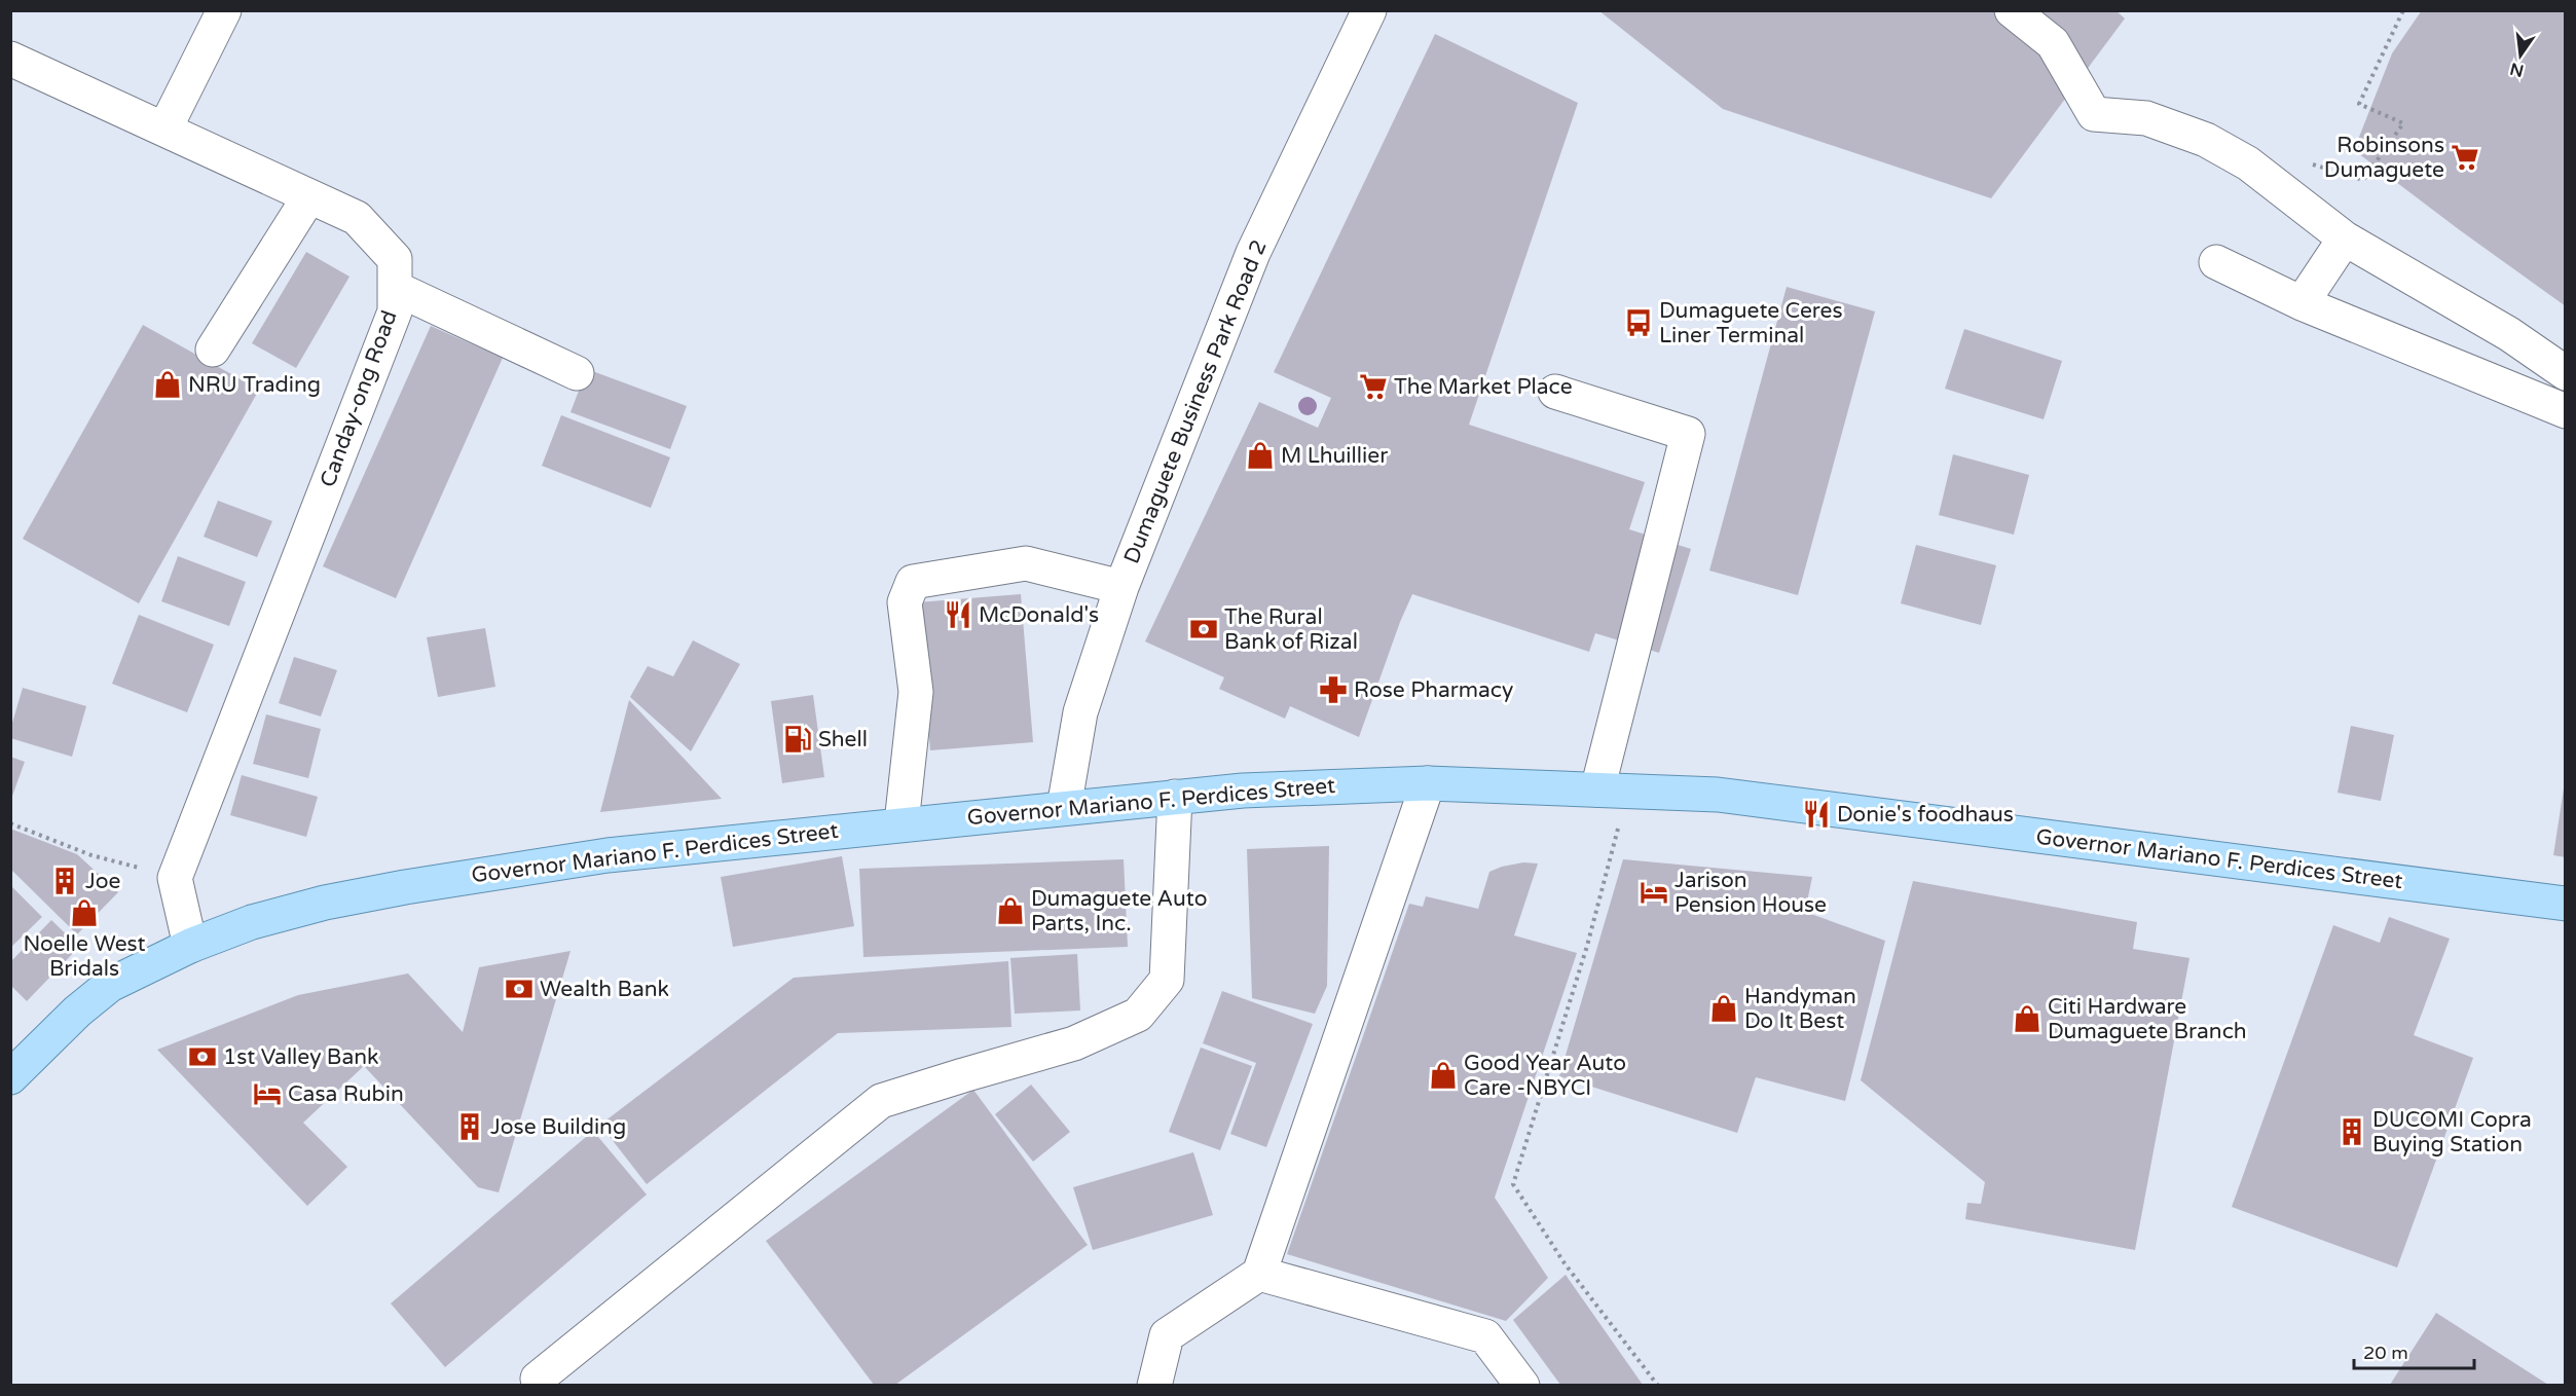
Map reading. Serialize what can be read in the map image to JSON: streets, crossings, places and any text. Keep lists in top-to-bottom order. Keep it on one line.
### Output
{"streets":{"main road":["Governor Mariano F. Perdices Street"],"street":["Canday-ong Road","Dumaguete Business Park Road 2"]},"crossings":[["Dumaguete Business Park Road 2","Governor Mariano F. Perdices Street"]],"places":{"supermarket":["Robinsons Dumaguete","The Market Place"],"bus stop":["Dumaguete Ceres Liner Terminal"],"shop":["NRU Trading","M Lhuillier","Dumaguete Auto Parts, Inc.","Noelle West Bridals","Handyman Do It Best","Citi Hardware Dumaguete Branch","Good Year Auto Care -NBYCI"],"restaurant":["McDonald's","Donie's foodhaus"],"bank":["The Rural Bank of Rizal","Wealth Bank","1st Valley Bank"],"pharmacy":["Rose Pharmacy"],"fuel station":["Shell"],"building":["Joe","Jose Building","DUCOMI Copra Buying Station"],"hotel":["Jarison Pension House","Casa Rubin"]},"scale_bar":"20 m","north":"bottom"}
